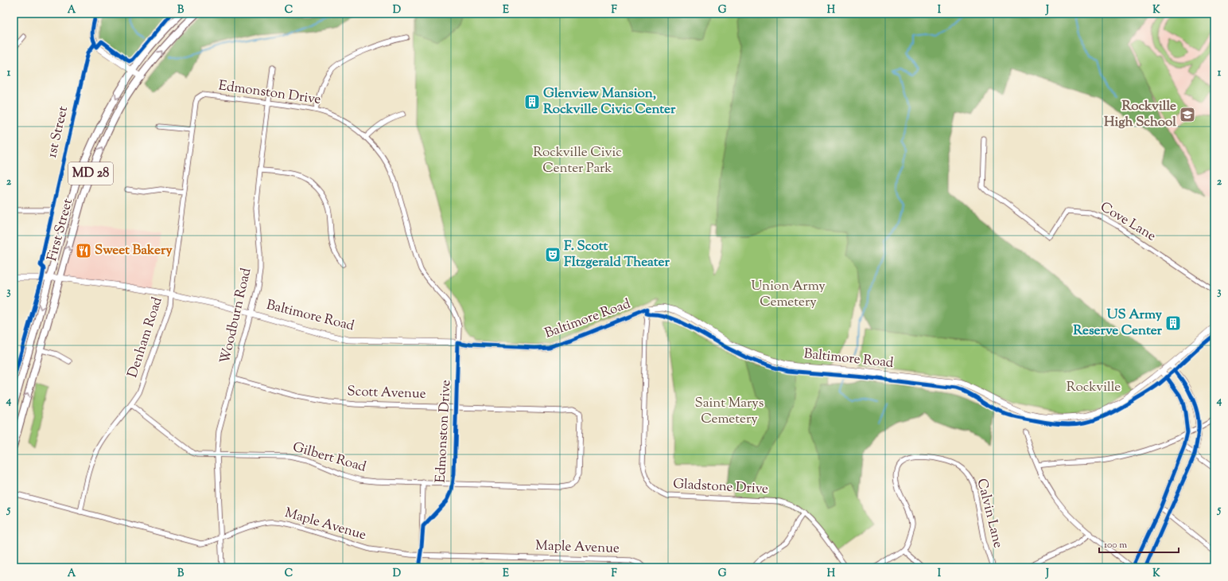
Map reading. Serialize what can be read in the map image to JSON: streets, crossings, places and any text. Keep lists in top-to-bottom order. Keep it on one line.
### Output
{"streets":{"main road":["MD 28","First Street"],"street":["Edmonston Drive","1st Street","Cove Lane","Woodburn Road","Baltimore Road","Denham Road","Scott Avenue","Gilbert Road","Gladstone Drive","Calvin Lane","Maple Avenue"]},"crossings":[["Edmonston Drive","Woodburn Road"],["Edmonston Drive","Baltimore Road"],["Edmonston Drive","Denham Road"],["Edmonston Drive","Scott Avenue"],["Edmonston Drive","Gilbert Road"],["Edmonston Drive","Maple Avenue"],["MD 28","First Street"],["First Street","Baltimore Road"],["Woodburn Road","Baltimore Road"],["Woodburn Road","Scott Avenue"],["Woodburn Road","Gilbert Road"],["Woodburn Road","Maple Avenue"],["Baltimore Road","Denham Road"],["Baltimore Road","Gladstone Drive"],["Denham Road","Gilbert Road"],["Denham Road","Maple Avenue"],["Scott Avenue","Gilbert Road"]],"parks":["Rockville Civic Center Park","Union Army Cemetery","Rockville","Saint Marys Cemetery"],"places":{"building":["Glenview Mansion, Rockville Civic Center","US Army Reserve Center"],"school or university":["Rockville High School"],"restaurant":["Sweet Bakery"],"theatre":["F. Scott FItzgerald Theater"]},"scale_bar":"100 m","grid":{"columns":["A","B","C","D","E","F","G","H","I","J","K"],"rows":["1","2","3","4","5"]}}
